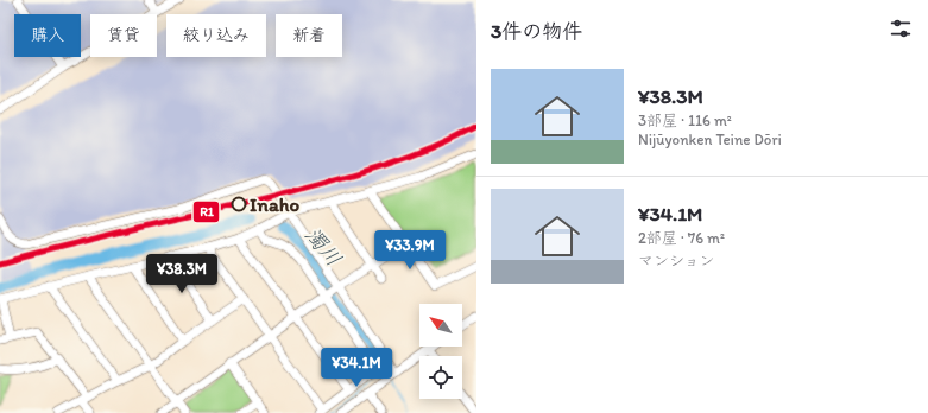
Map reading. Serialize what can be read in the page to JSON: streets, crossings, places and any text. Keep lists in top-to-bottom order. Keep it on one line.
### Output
{"water":["濁川"],"places":["Inaho"],"lines":["transit line R1"],"north":"top left","page":{"heading":"3件の物件","chip":["購入","賃貸","絞り込み","新着"],"list":[{"name":"¥38.3M","note":"3部屋 · 116 m² · Nijūyonken Teine Dōri"},{"name":"¥34.1M","note":"2部屋 · 76 m² · マンション"}],"price":["¥33.9M","¥38.3M","¥34.1M"]}}
